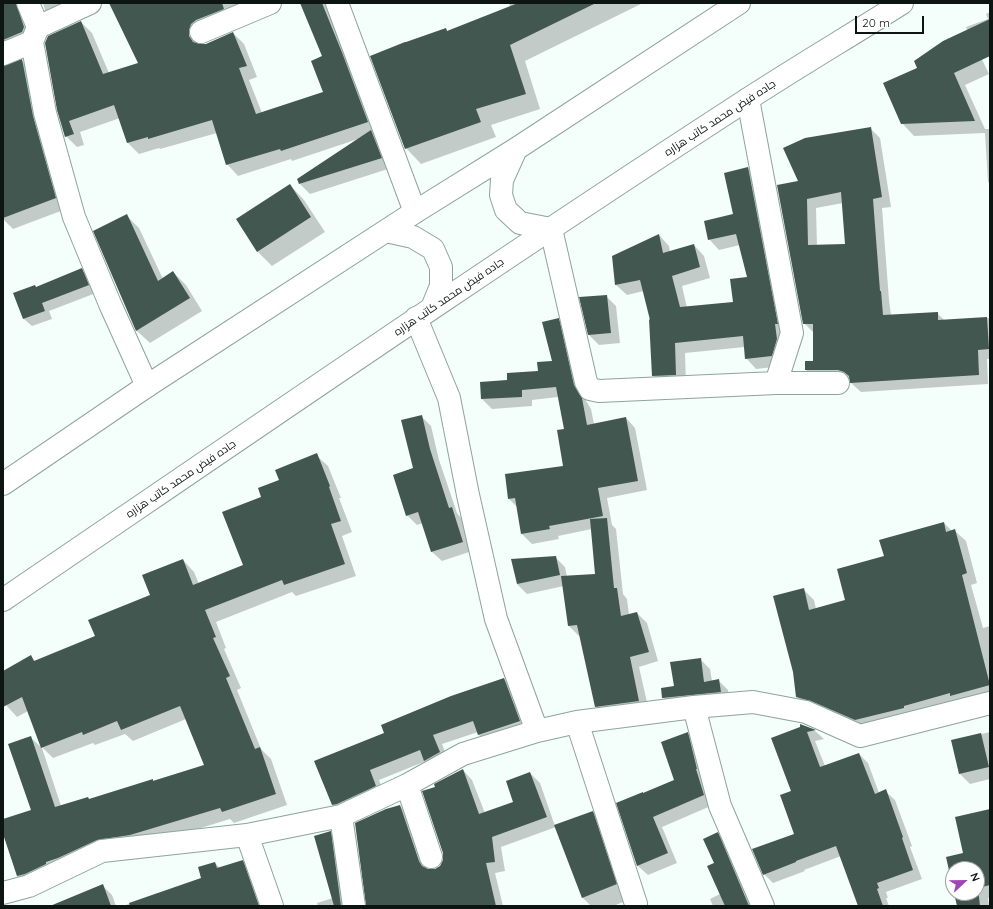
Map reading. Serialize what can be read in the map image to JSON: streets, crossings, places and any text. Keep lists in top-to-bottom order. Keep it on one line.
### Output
{"streets":{"street":["جاده فیض محمد کاتب هزاره"]},"scale_bar":"20 m","north":"right"}
